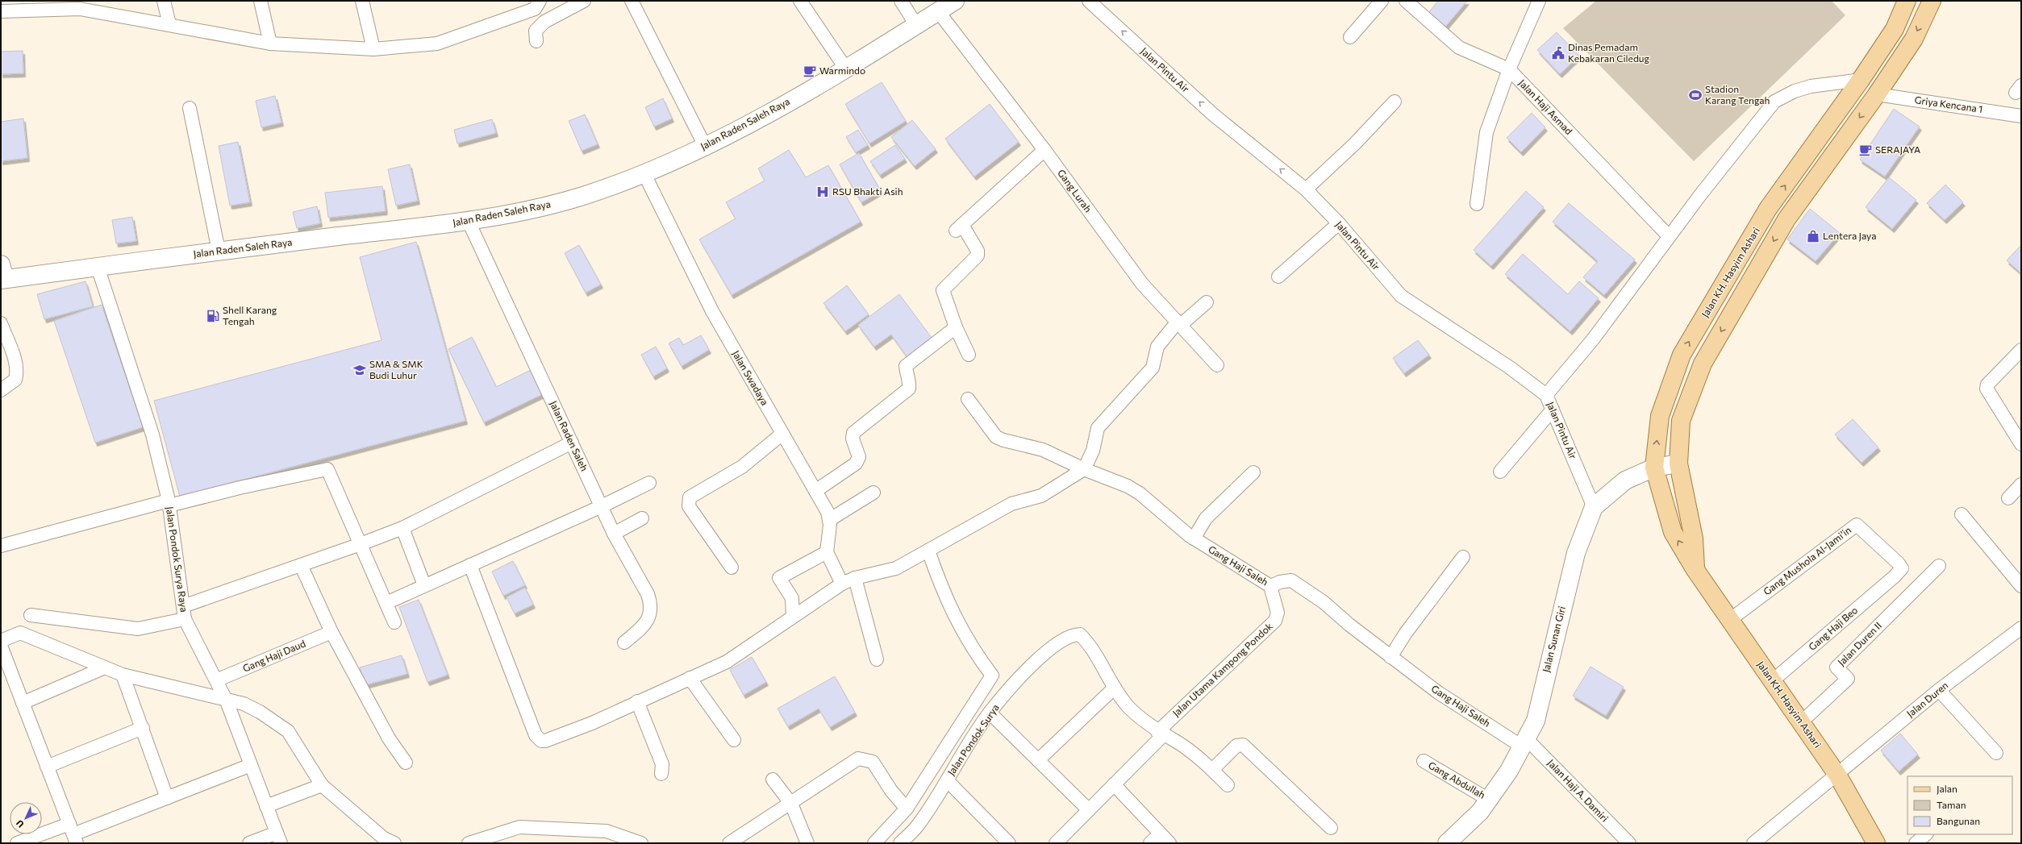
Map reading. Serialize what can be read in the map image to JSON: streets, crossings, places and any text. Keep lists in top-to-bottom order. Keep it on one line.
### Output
{"streets":{"main road":["Jalan Raden Saleh Raya","Jalan KH. Hasyim Ashari","Jalan Sunan Giri"],"street":["Jalan Pintu Air","Griya Kencana 1","Jalan Haji Asmad","Gang Lurah","Jalan Swadaya","Jalan Raden Saleh","Jalan Pondok Surya Raya","Gang Mushola Al-Jami’in","Gang Haji Saleh","Gang Haji Beo","Jalan Duren II","Gang Haji Daud","Jalan Utama Kampong Pondok","Jalan Duren","Jalan Pondok Surya","Gang Abdullah","Jalan Haji A. Damiri"]},"crossings":[["Jalan Pintu Air","Jalan Sunan Giri"],["Griya Kencana 1","Jalan KH. Hasyim Ashari"],["Jalan Raden Saleh Raya","Gang Lurah"],["Jalan Raden Saleh Raya","Jalan Swadaya"],["Jalan Raden Saleh Raya","Jalan Raden Saleh"],["Jalan Raden Saleh Raya","Jalan Pondok Surya Raya"],["Jalan KH. Hasyim Ashari","Gang Mushola Al-Jami’in"],["Jalan KH. Hasyim Ashari","Gang Haji Beo"],["Jalan KH. Hasyim Ashari","Jalan Sunan Giri"],["Jalan KH. Hasyim Ashari","Jalan Duren II"],["Jalan KH. Hasyim Ashari","Jalan Duren"],["Jalan Pondok Surya Raya","Gang Haji Daud"],["Gang Mushola Al-Jami’in","Gang Haji Beo"],["Gang Haji Saleh","Jalan Sunan Giri"],["Gang Haji Saleh","Jalan Utama Kampong Pondok"],["Gang Haji Saleh","Jalan Haji A. Damiri"],["Jalan Sunan Giri","Gang Abdullah"],["Jalan Sunan Giri","Jalan Haji A. Damiri"]],"one_way":["Jalan Pintu Air"],"places":{"public building":["Dinas Pemadam Kebakaran Ciledug"],"cafe":["Warmindo","SERAJAYA"],"sports":["Stadion Karang Tengah"],"hospital":["RSU Bhakti Asih"],"shop":["Lentera Jaya"],"fuel station":["Shell Karang Tengah"],"school or university":["SMA & SMK Budi Luhur"]},"legend":["Jalan","Taman","Bangunan"],"north":"bottom left"}
